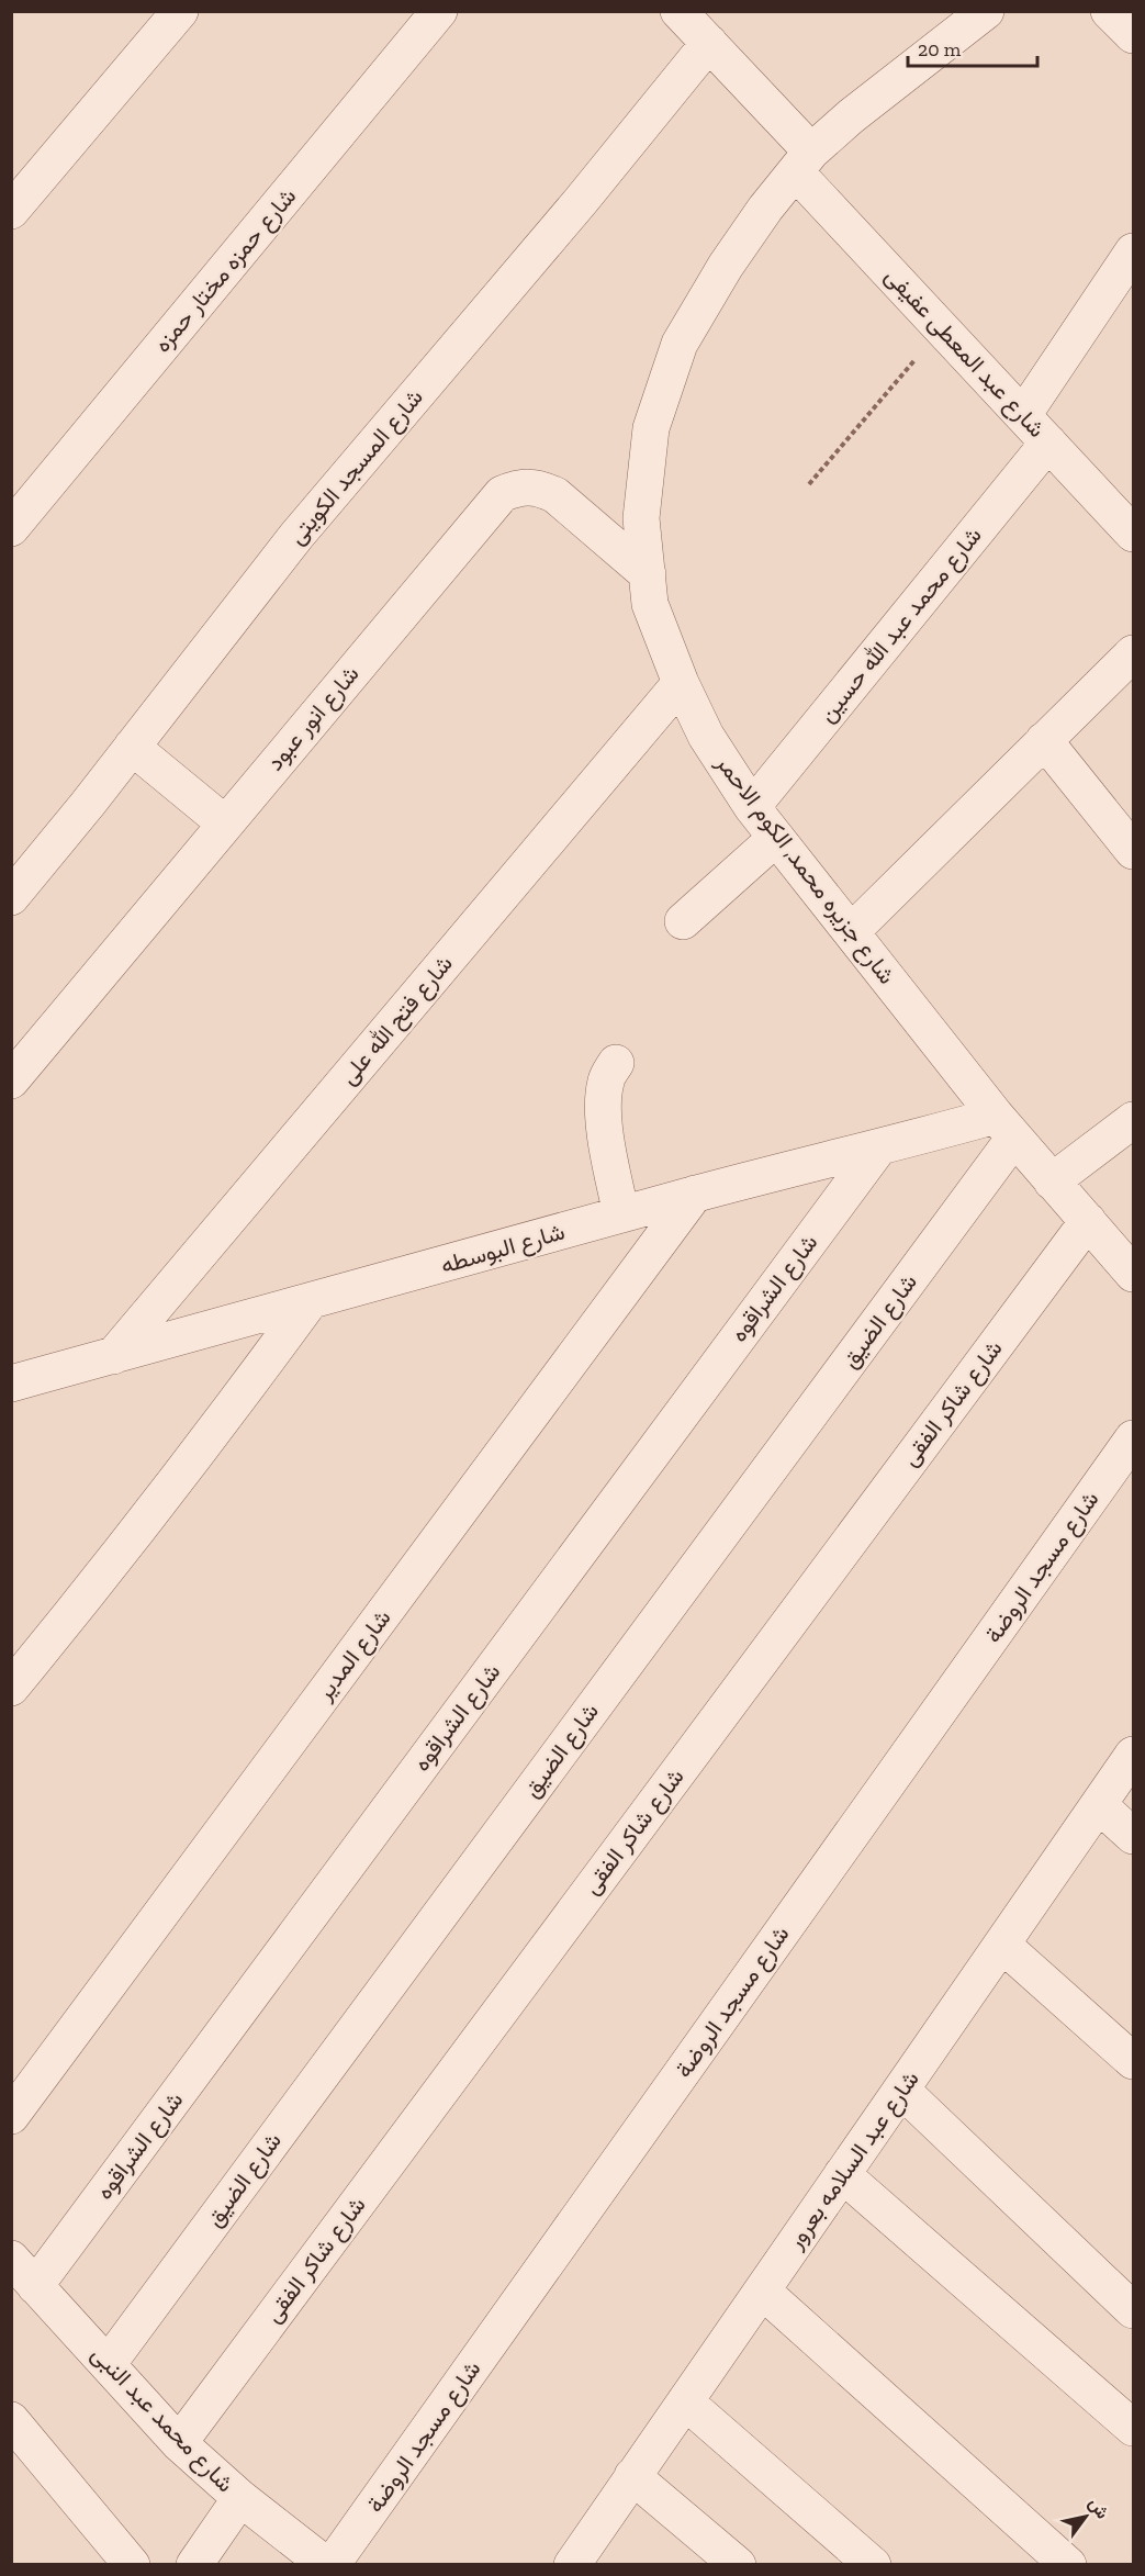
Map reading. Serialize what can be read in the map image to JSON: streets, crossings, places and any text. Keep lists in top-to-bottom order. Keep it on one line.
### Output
{"streets":{"street":["شارع حمزه مختار حمزه","شارع عبد المعطى عفيفى","شارع المسجد الكويتى","شارع محمد عبد الله حسين","شارع انور عبود","شارع جزيره محمد, الكوم الاحمر","شارع فتح الله على","شارع البوسطه","شارع الشراقوه","شارع الضيق","شارع شاكر الفقى","شارع مسجد الروضة","شارع المدير","شارع عبد السلامه بعرور","شارع محمد عبد النبى"]},"crossings":[["شارع عبد المعطى عفيفى","شارع المسجد الكويتى"],["شارع عبد المعطى عفيفى","شارع محمد عبد الله حسين"],["شارع عبد المعطى عفيفى","شارع جزيره محمد, الكوم الاحمر"],["شارع محمد عبد الله حسين","شارع جزيره محمد, الكوم الاحمر"],["شارع انور عبود","شارع جزيره محمد, الكوم الاحمر"],["شارع جزيره محمد, الكوم الاحمر","شارع فتح الله على"],["شارع جزيره محمد, الكوم الاحمر","شارع البوسطه"],["شارع جزيره محمد, الكوم الاحمر","شارع الضيق"],["شارع جزيره محمد, الكوم الاحمر","شارع شاكر الفقى"],["شارع فتح الله على","شارع البوسطه"],["شارع البوسطه","شارع الشراقوه"],["شارع البوسطه","شارع الضيق"],["شارع البوسطه","شارع المدير"],["شارع الشراقوه","شارع محمد عبد النبى"],["شارع الضيق","شارع محمد عبد النبى"],["شارع شاكر الفقى","شارع محمد عبد النبى"]],"scale_bar":"20 m","north":"top right"}
